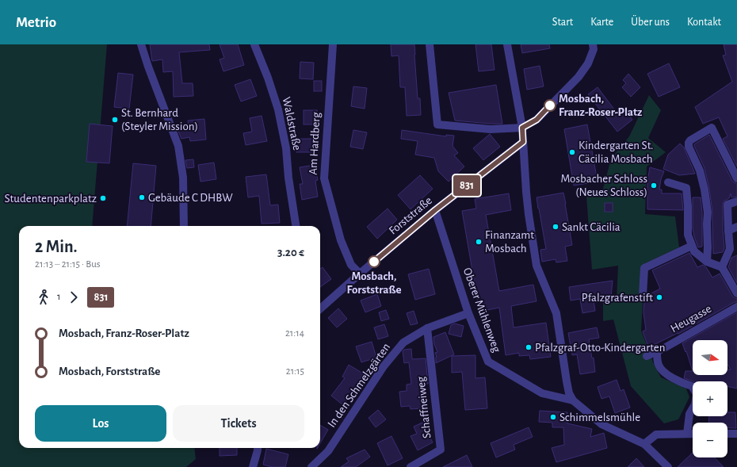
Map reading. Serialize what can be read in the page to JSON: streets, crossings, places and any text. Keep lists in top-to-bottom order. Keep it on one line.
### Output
{"streets":{"street":["Waldstraße","Am Hardberg","Forststraße","Oberer Mühlenweg","Heugasse","In den Schmelzgärten","Schaffneiweg"]},"crossings":[["Am Hardberg","Forststraße"],["Forststraße","Oberer Mühlenweg"],["Oberer Mühlenweg","In den Schmelzgärten"],["In den Schmelzgärten","Schaffneiweg"]],"places":["Mosbach, Franz-Roser-Platz","St. Bernhard (Steyler Mission)","Kindergarten St. Cäcilia Mosbach","Mosbacher Schloss (Neues Schloss)","Gebäude C DHBW","Studentenparkplatz","Sankt Cäcilia","Finanzamt Mosbach","Mosbach, Forststraße","Pfalzgrafenstift","Pfalzgraf-Otto-Kindergarten","Schimmelsmühle"],"lines":["bus line 831"],"north":"right","page":{"header":"Metrio","nav":["Start","Karte","Über uns","Kontakt"],"on_map":"831","heading":["2 Min.","21:13 – 21:15 · Bus","3.20 €"],"legs":["1","831"],"list":[{"name":"Mosbach, Franz-Roser-Platz","value":"21:14"},{"name":"Mosbach, Forststraße","value":"21:15"}],"map_buttons":["+","−"],"buttons":["Los","Tickets"]}}
